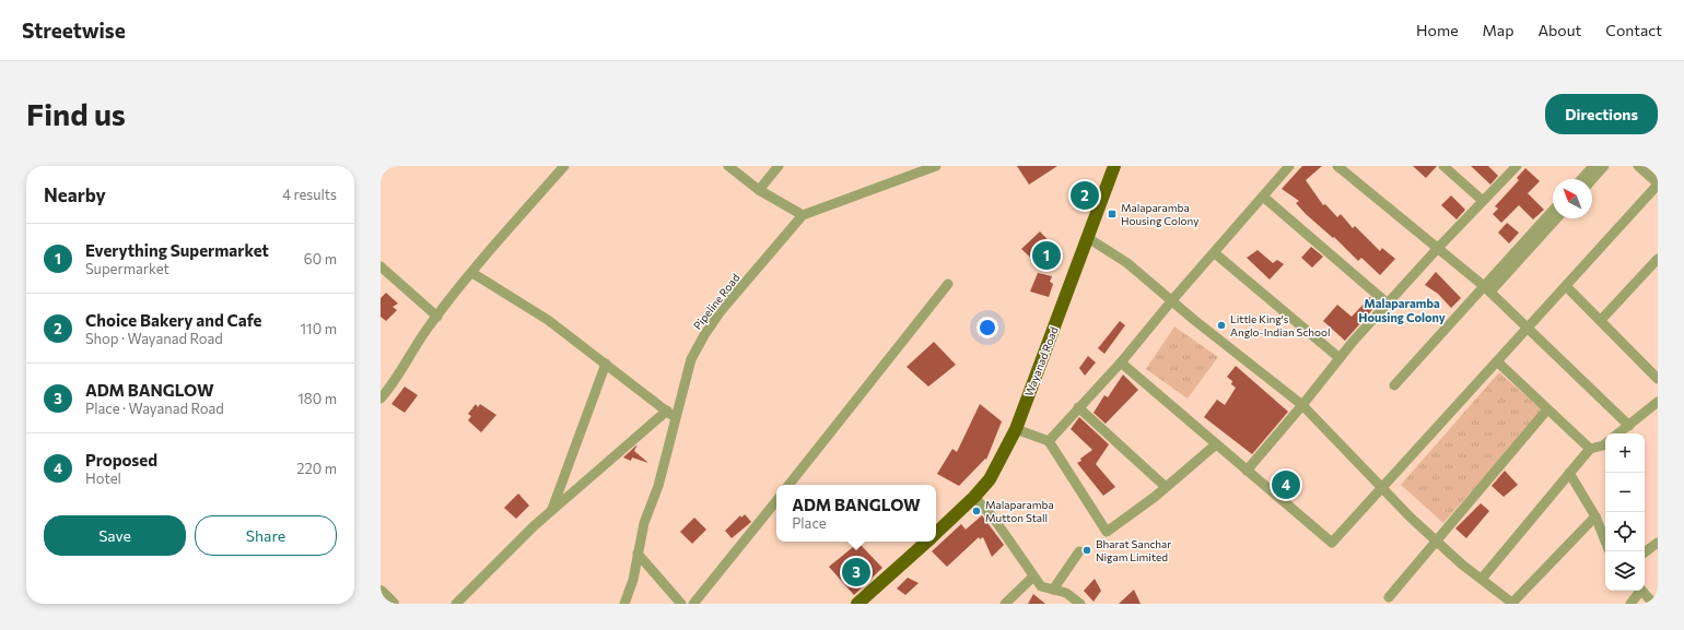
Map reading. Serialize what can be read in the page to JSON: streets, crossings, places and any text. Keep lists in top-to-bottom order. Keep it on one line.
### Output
{"streets":{"highway":["Wayanad Road"],"street":["Pipeline Road"]},"districts":["Malaparamba Housing Colony"],"places":{"transit":["Malaparamba Housing Colony"],"other":["Little King's Anglo-Indian School","Malaparamba Mutton Stall","Bharat Sanchar Nigam Limited"]},"north":"top left","page":{"header":"Streetwise","nav":["Home","Map","About","Contact"],"buttons":["Directions",["Save","Share"]],"title":"Find us","heading":["Nearby","4 results"],"pins":["2","1","4","3"],"list":[{"mark":"1","name":"Everything Supermarket","note":"Supermarket","value":"60 m"},{"mark":"2","name":"Choice Bakery and Cafe","note":"Shop · Wayanad Road","value":"110 m"},{"mark":"3","name":"ADM BANGLOW","note":"Place · Wayanad Road","value":"180 m"},{"mark":"4","name":"Proposed","note":"Hotel","value":"220 m"}],"map_buttons":["+","−"],"popup":["ADM BANGLOW","Place"]}}
